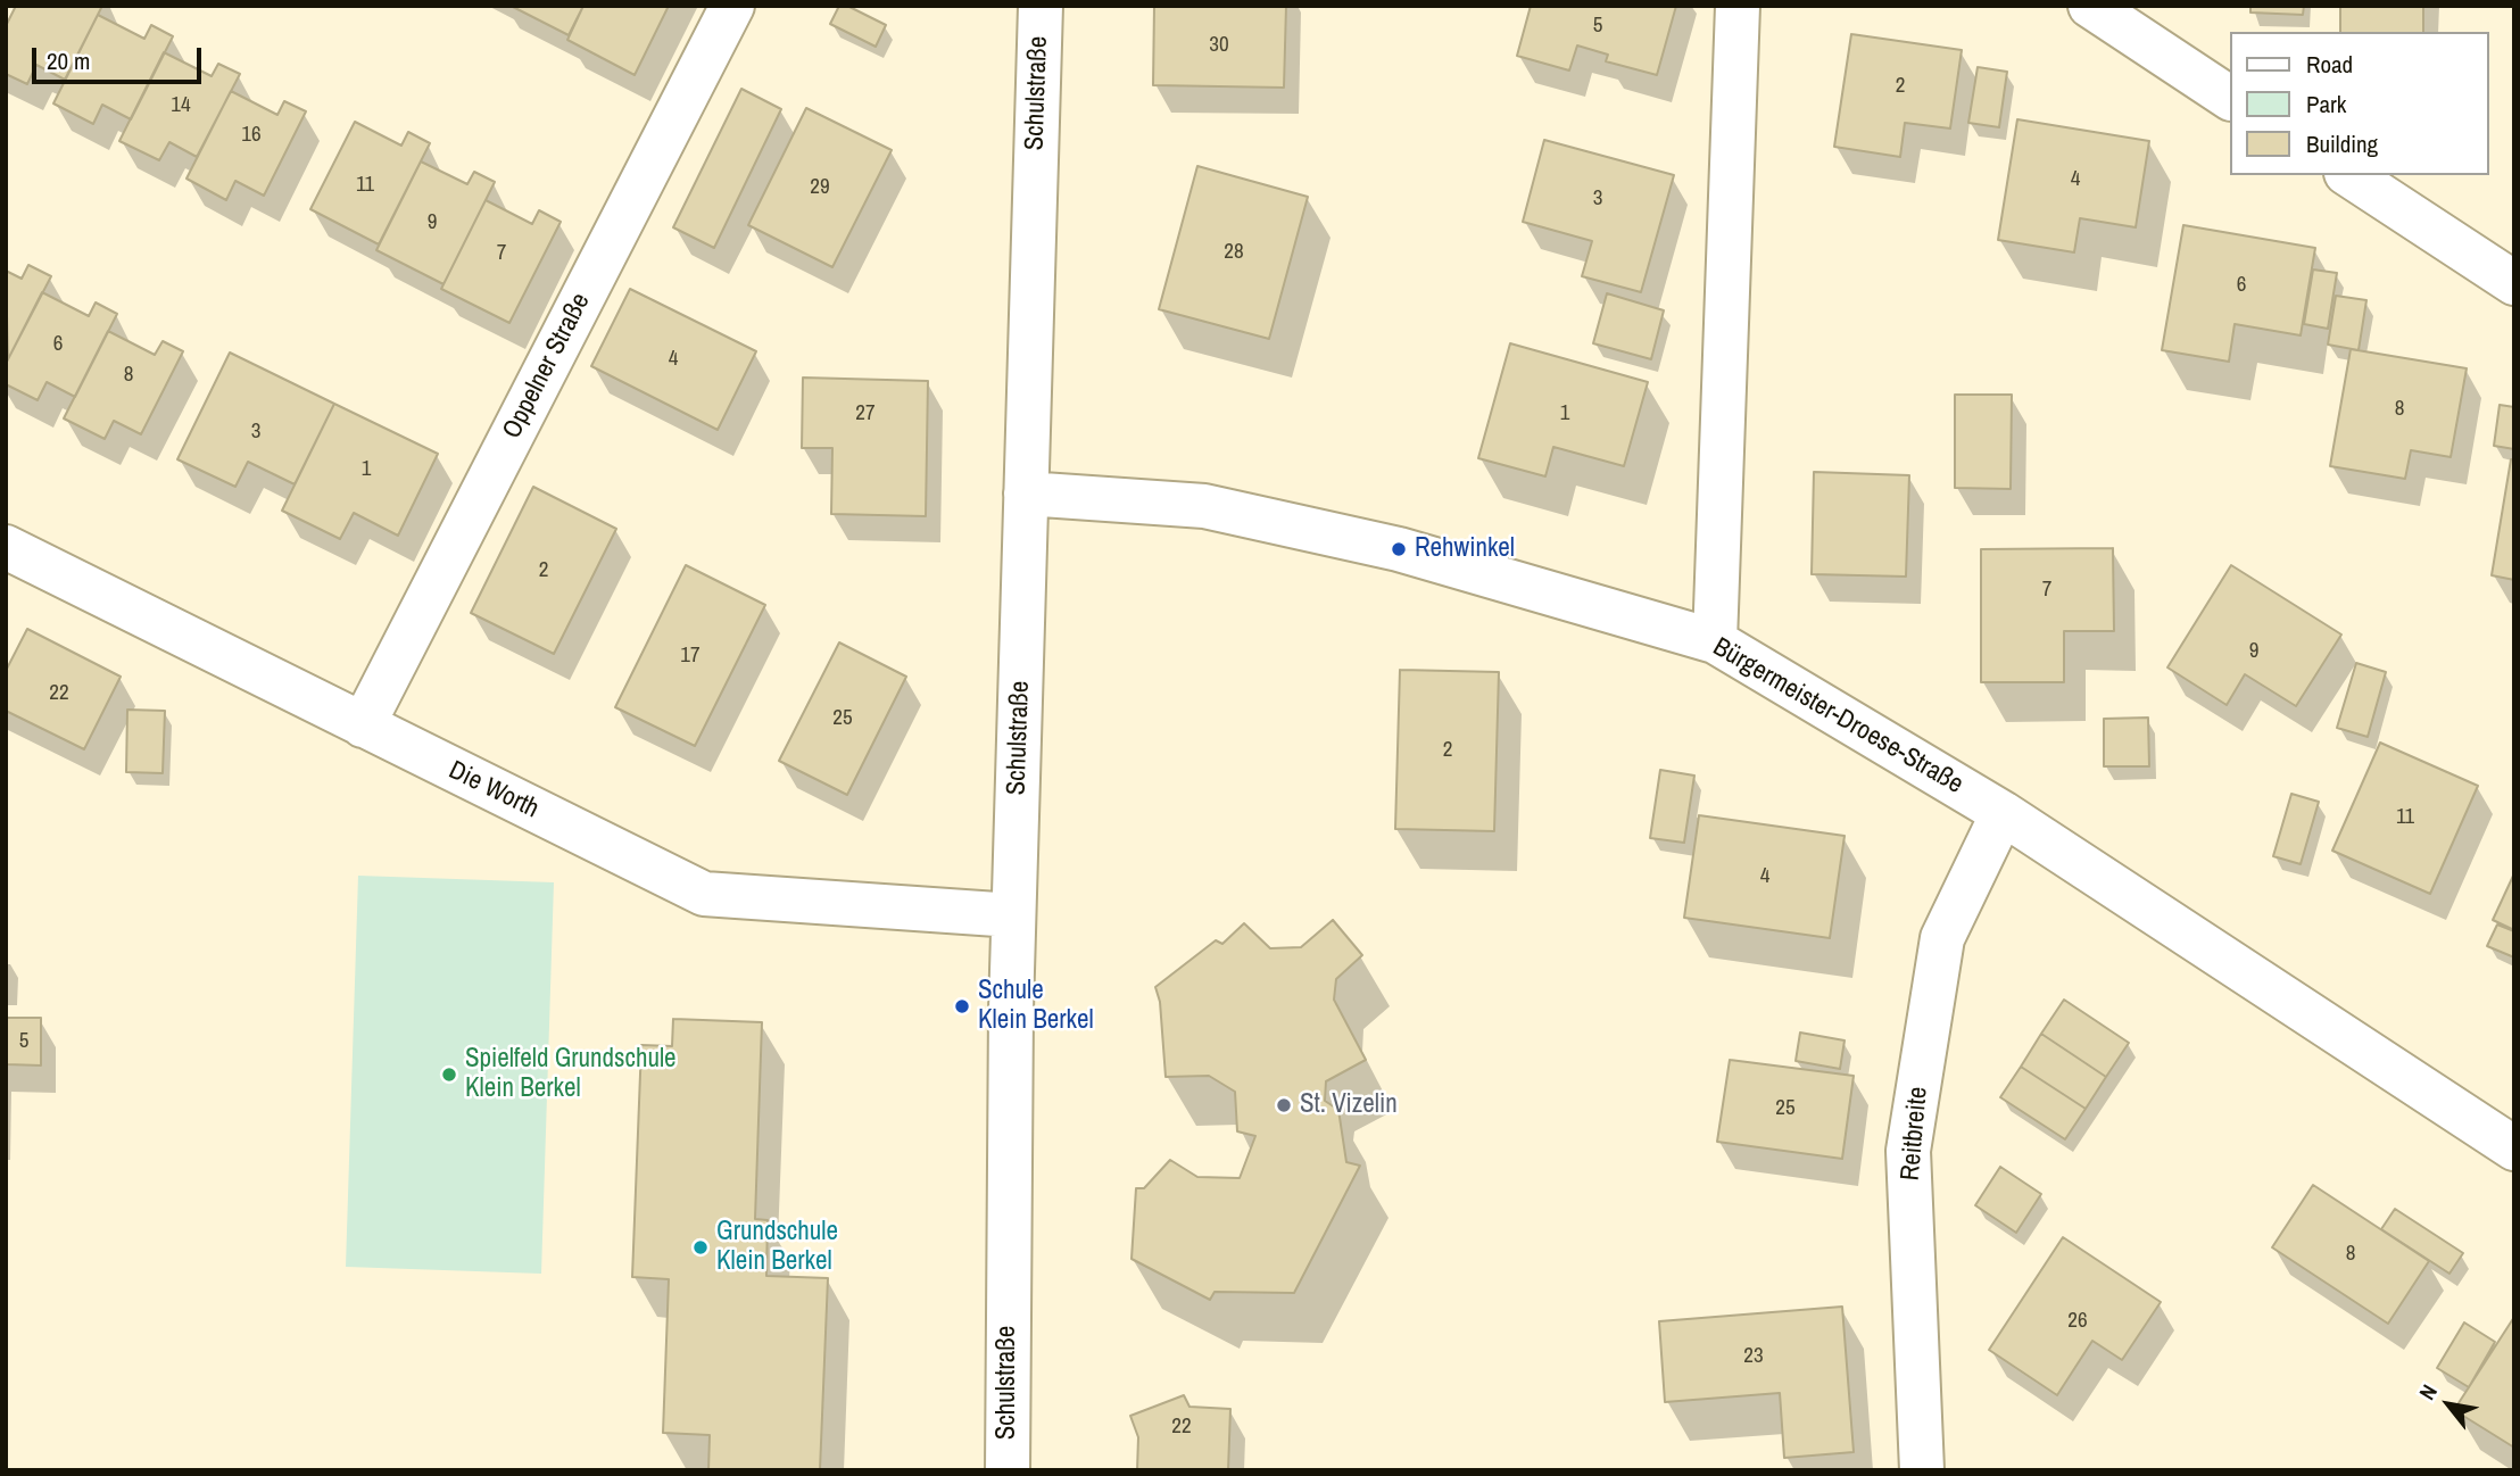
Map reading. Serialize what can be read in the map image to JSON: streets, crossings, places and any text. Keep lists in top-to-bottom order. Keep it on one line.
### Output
{"streets":{"street":["Schulstraße","Oppelner Straße","Bürgermeister-Droese-Straße","Die Worth","Reitbreite"]},"crossings":[["Schulstraße","Bürgermeister-Droese-Straße"],["Schulstraße","Die Worth"],["Oppelner Straße","Die Worth"],["Bürgermeister-Droese-Straße","Reitbreite"]],"places":["Rehwinkel","Schule Klein Berkel","Spielfeld Grundschule Klein Berkel","St. Vizelin","Grundschule Klein Berkel"],"house_numbers":["5","30","2","14","16","4","11","29","3","9","28","7","6","6","4","8","8","27","1","3","1","2","7","9","17","22","25","2","11","4","5","25","8","26","23","22"],"legend":["Road","Park","Building"],"scale_bar":"20 m","north":"top left"}
